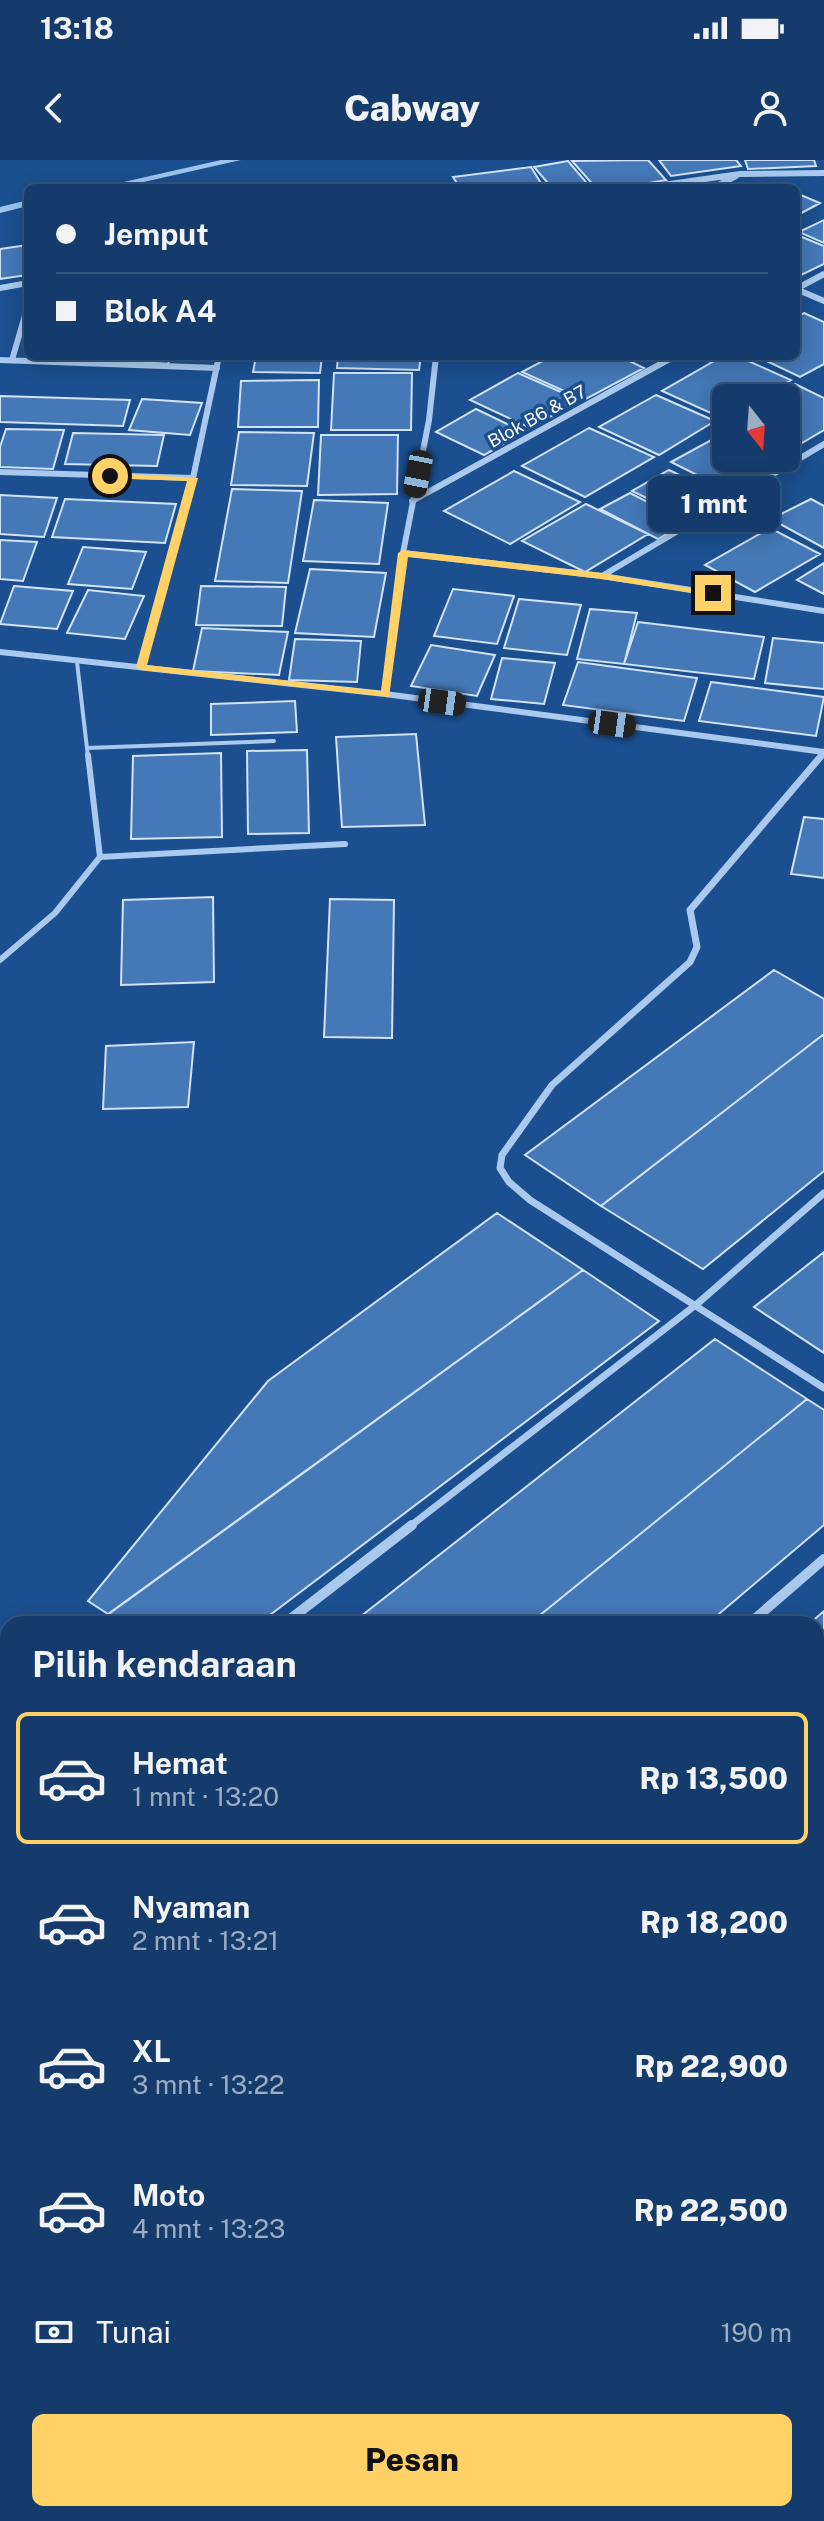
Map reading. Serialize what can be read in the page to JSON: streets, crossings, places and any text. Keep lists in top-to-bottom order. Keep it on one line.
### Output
{"streets":{"street":["Blok B6 & B7"]},"north":"bottom","page":{"status":"13:18","header":"Cabway","banner":["Jemput","Blok A4"],"bubble":"1 mnt","heading":"Pilih kendaraan","list":[{"name":"Hemat","note":"1 mnt · 13:20","value":"Rp 13,500"},{"name":"Nyaman","note":"2 mnt · 13:21","value":"Rp 18,200"},{"name":"XL","note":"3 mnt · 13:22","value":"Rp 22,900"},{"name":"Moto","note":"4 mnt · 13:23","value":"Rp 22,500"}],"pay":["Tunai","190 m"],"buttons":"Pesan"}}
